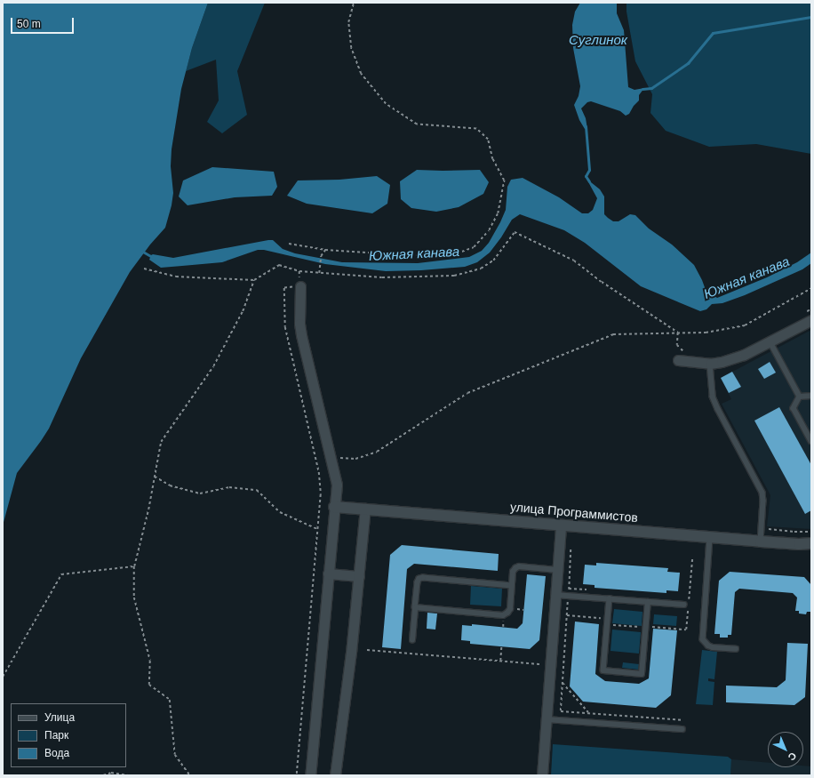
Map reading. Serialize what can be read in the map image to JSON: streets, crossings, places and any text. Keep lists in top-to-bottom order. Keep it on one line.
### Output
{"streets":{"street":["улица Программистов"]},"water":["Суглинок","Южная канава"],"legend":["Улица","Парк","Вода"],"scale_bar":"50 m","north":"bottom right"}
